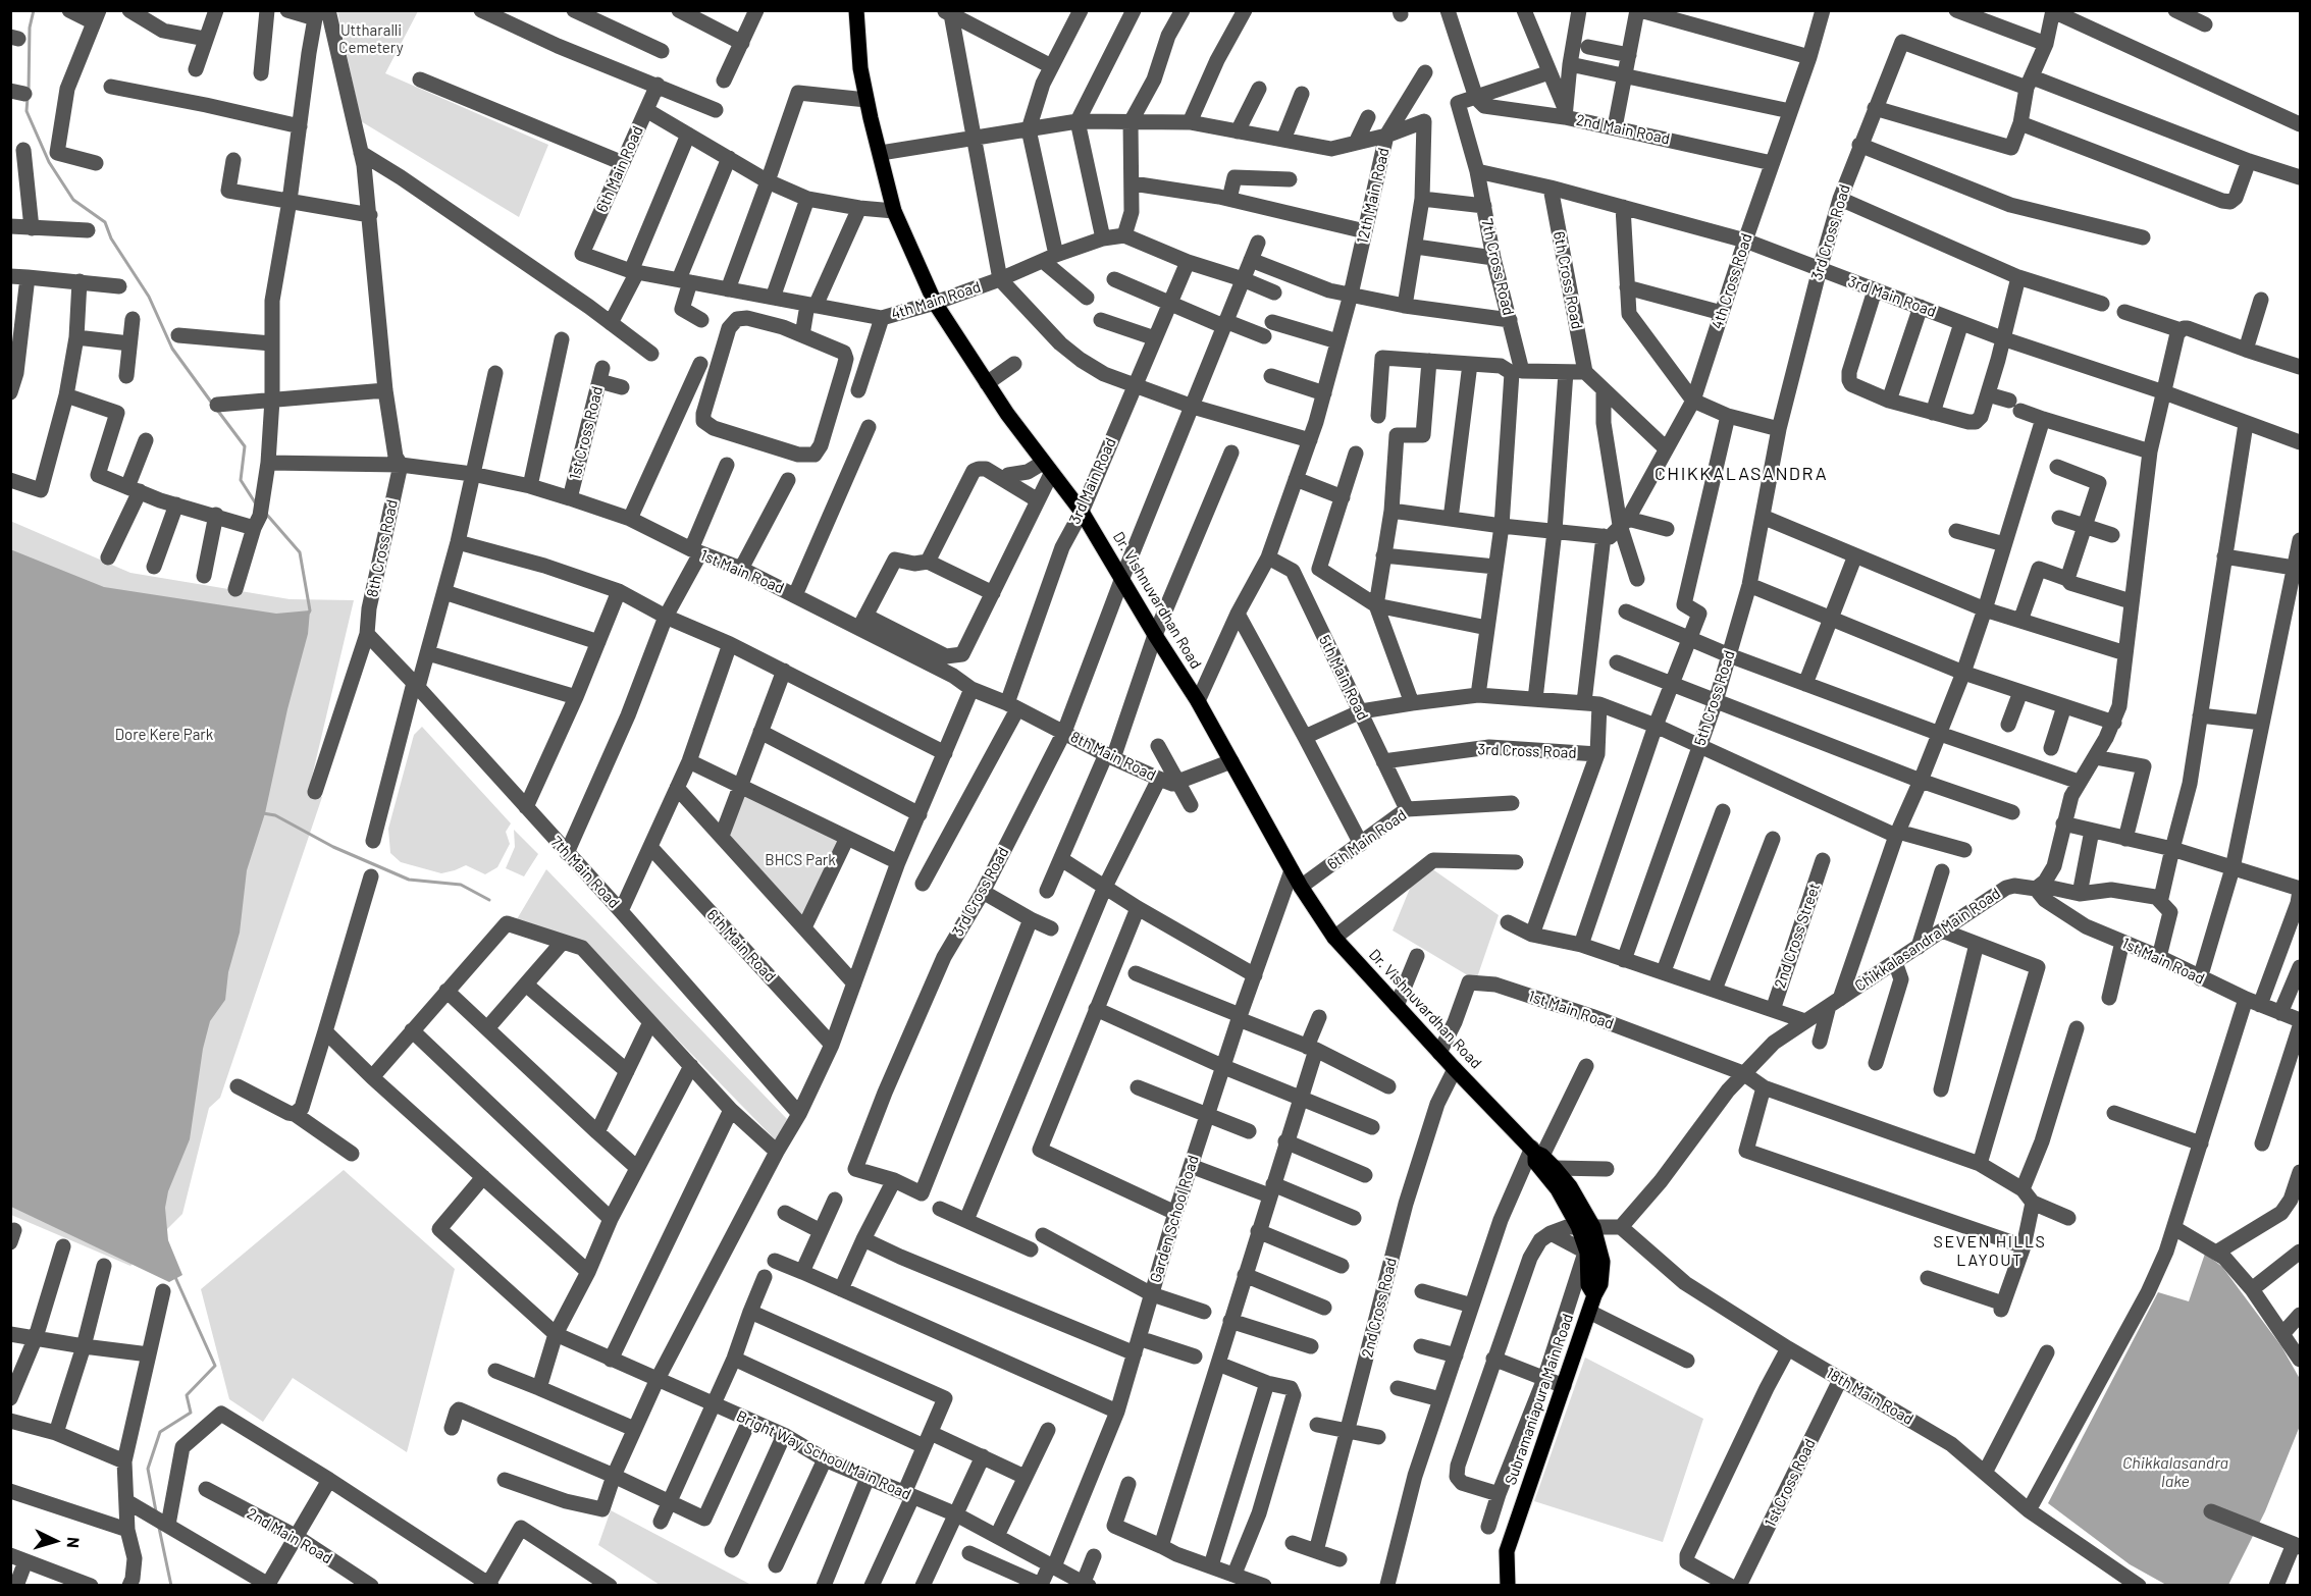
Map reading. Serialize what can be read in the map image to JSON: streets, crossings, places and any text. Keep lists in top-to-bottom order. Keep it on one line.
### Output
{"streets":{"main road":["Dr. Vishnuvardhan Road","Subramaniapura Main Road"],"street":["2nd Main Road","6th Main Road","12th Main Road","3rd Cross Road","7th Cross Road","6th Cross Road","4th Cross Road","3rd Main Road","4th Main Road","1st Cross Road","8th Cross Road","1st Main Road","5th Main Road","5th Cross Road","8th Main Road","7th Main Road","2nd Cross Street","Chikkalasandra Main Road","Garden School Road","2nd Cross Road","18th Main Road","Bright Way School Main Road"]},"crossings":[["2nd Main Road","7th Cross Road"],["2nd Main Road","4th Cross Road"],["6th Main Road","4th Main Road"],["6th Main Road","Dr. Vishnuvardhan Road"],["6th Main Road","5th Main Road"],["12th Main Road","Dr. Vishnuvardhan Road"],["12th Main Road","5th Main Road"],["3rd Cross Road","3rd Main Road"],["3rd Cross Road","1st Main Road"],["3rd Cross Road","Dr. Vishnuvardhan Road"],["3rd Cross Road","5th Main Road"],["3rd Cross Road","5th Cross Road"],["3rd Cross Road","8th Main Road"],["7th Cross Road","6th Cross Road"],["7th Cross Road","3rd Main Road"],["6th Cross Road","3rd Main Road"],["4th Cross Road","3rd Main Road"],["3rd Main Road","1st Main Road"],["3rd Main Road","Dr. Vishnuvardhan Road"],["4th Main Road","Dr. Vishnuvardhan Road"],["1st Cross Road","1st Main Road"],["1st Cross Road","18th Main Road"],["8th Cross Road","1st Main Road"],["8th Cross Road","7th Main Road"],["1st Main Road","Dr. Vishnuvardhan Road"],["1st Main Road","8th Main Road"],["1st Main Road","Chikkalasandra Main Road"],["Dr. Vishnuvardhan Road","8th Main Road"],["Dr. Vishnuvardhan Road","Garden School Road"],["Dr. Vishnuvardhan Road","2nd Cross Road"],["Dr. Vishnuvardhan Road","Subramaniapura Main Road"],["Chikkalasandra Main Road","18th Main Road"],["Garden School Road","Bright Way School Main Road"]],"districts":["CHIKKALASANDRA","SEVEN HILLS LAYOUT"],"water":["Chikkalasandra lake"],"parks":["Uttharalli Cemetery","Dore Kere Park","BHCS Park"],"north":"right"}
